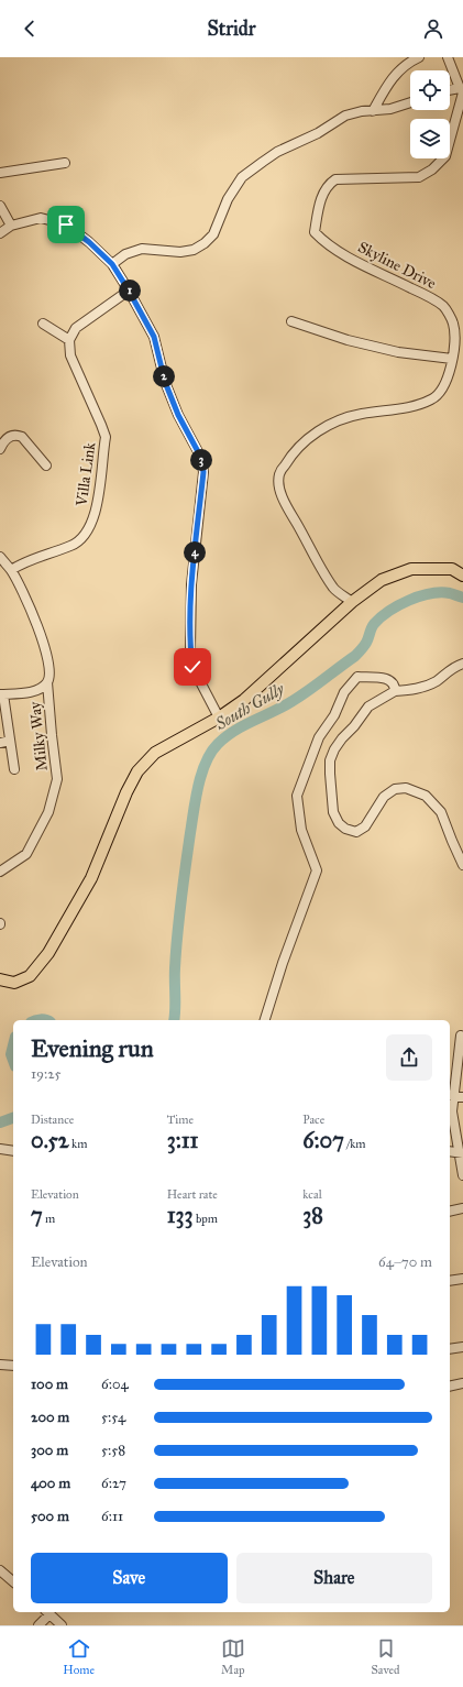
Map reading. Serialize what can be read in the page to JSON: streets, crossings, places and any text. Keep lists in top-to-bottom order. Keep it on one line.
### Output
{"streets":{"street":["Skyline Drive","Villa Link","Milky Way"]},"crossings":[["Villa Link","Milky Way"]],"water":["South Gully"],"page":{"header":"Stridr","pins":["1","2","3","4"],"heading":["Evening run","19:25"],"stats":[["Distance","0.52 km"],["Time","3:11"],["Pace","6:07 /km"],["Elevation","7 m"],["Heart rate","133 bpm"],["kcal","38"]],"chart":["Elevation","64–70 m"],"list":[{"name":"100 m","note":"6:04"},{"name":"200 m","note":"5:54"},{"name":"300 m","note":"5:58"},{"name":"400 m","note":"6:27"},{"name":"500 m","note":"6:11"}],"buttons":["Save","Share"],"tabs":["Home","Map","Saved"]}}
